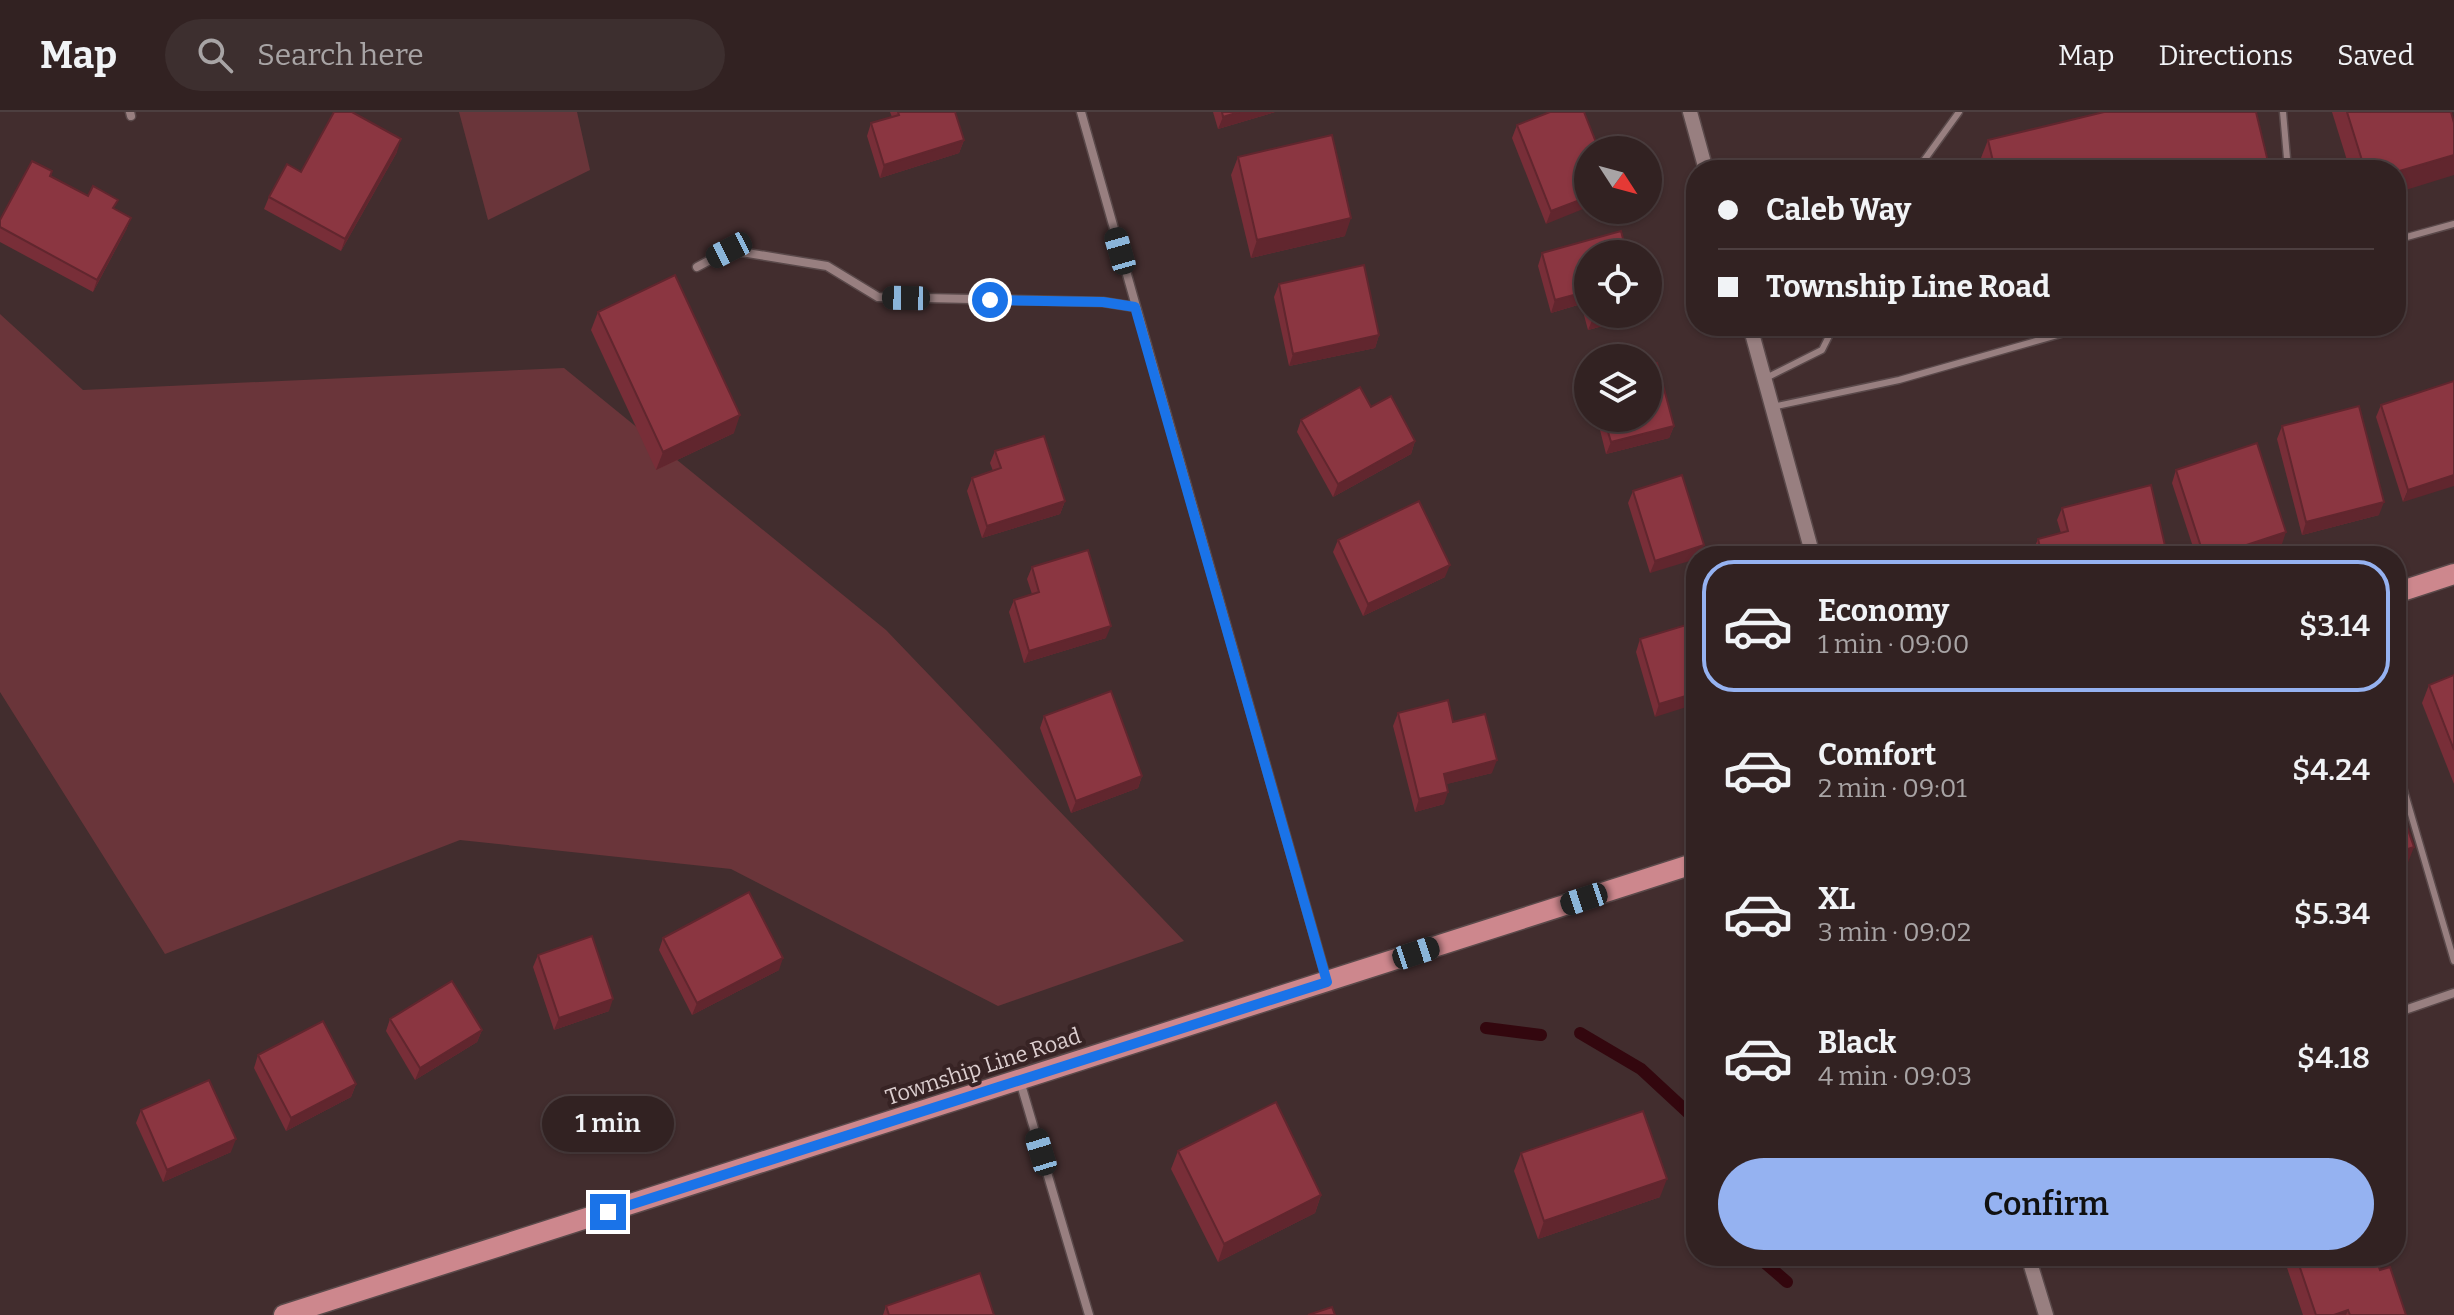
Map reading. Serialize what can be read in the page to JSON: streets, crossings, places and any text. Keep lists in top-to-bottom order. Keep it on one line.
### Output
{"streets":{"main road":["Township Line Road"]},"north":"bottom right","page":{"header":"Map","search":"Search here","nav":["Map","Directions","Saved"],"banner":["Caleb Way","Township Line Road"],"list":[{"name":"Economy","note":"1 min · 09:00","value":"$3.14"},{"name":"Comfort","note":"2 min · 09:01","value":"$4.24"},{"name":"XL","note":"3 min · 09:02","value":"$5.34"},{"name":"Black","note":"4 min · 09:03","value":"$4.18"}],"bubble":"1 min","buttons":"Confirm"}}
